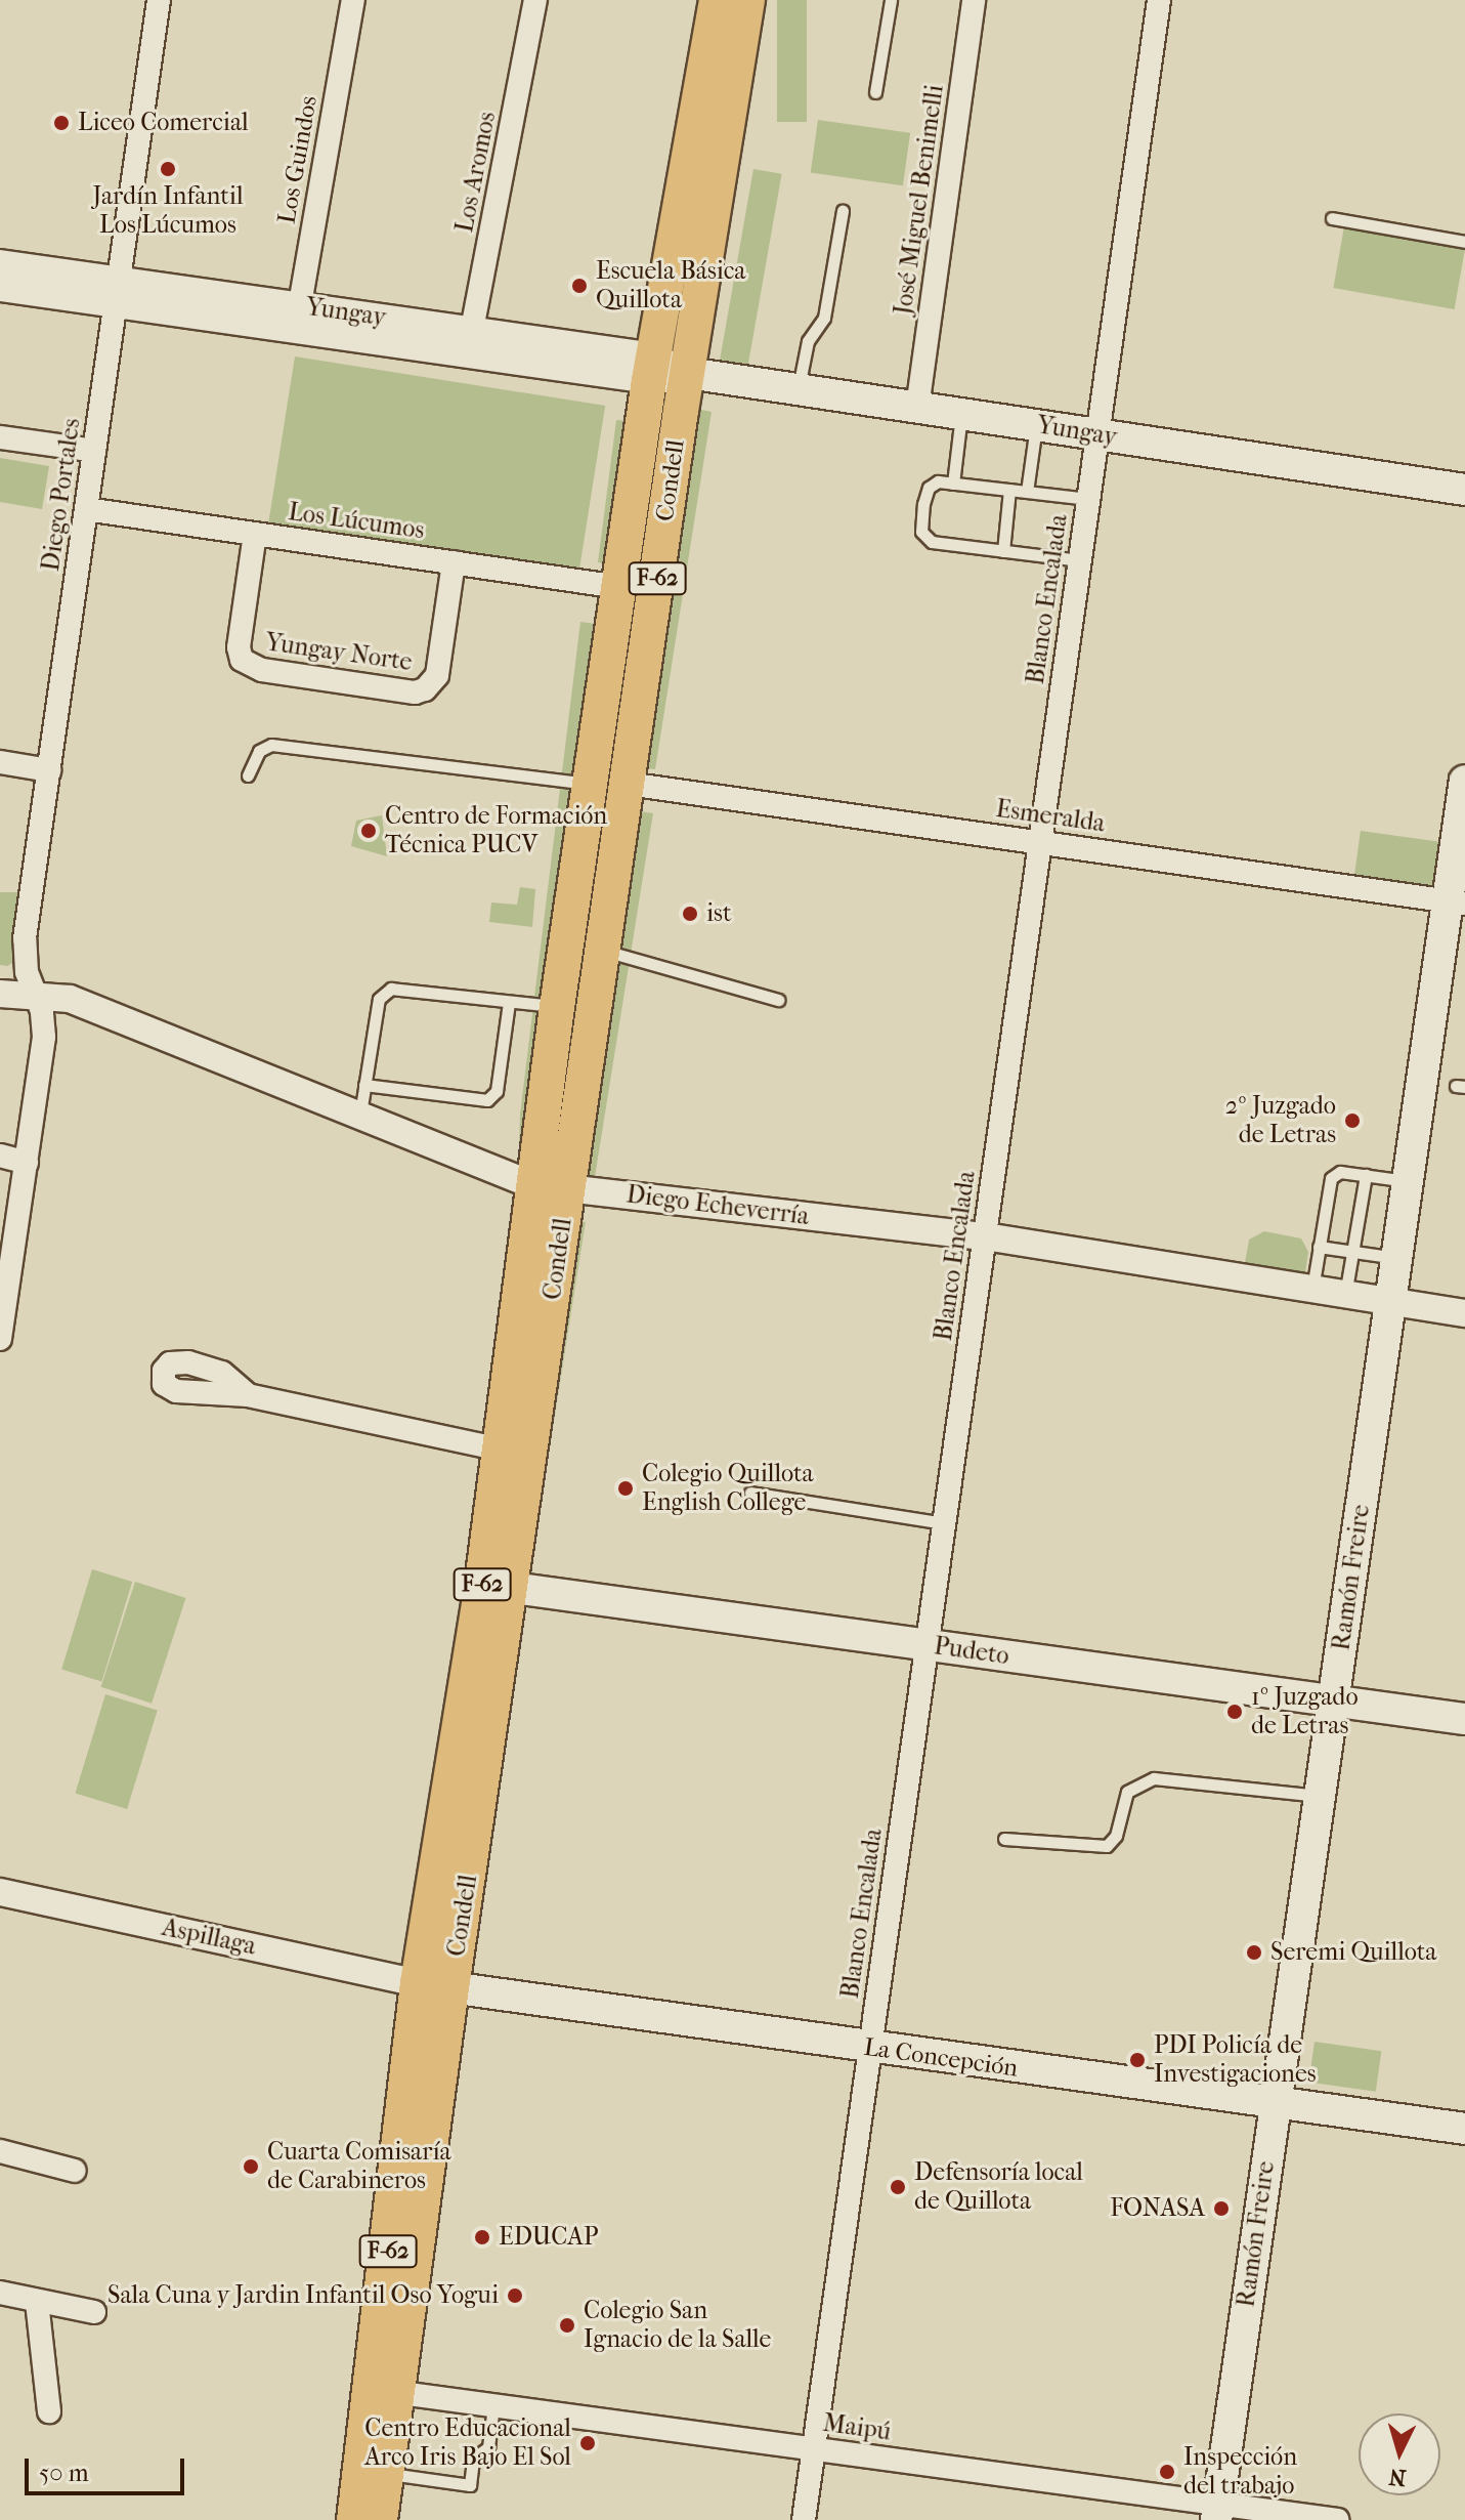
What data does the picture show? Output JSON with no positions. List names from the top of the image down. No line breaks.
{"streets":{"main road":["Yungay","Condell","F-62","Ramón Freire","Pudeto","La Concepción"],"street":["Los Guindos","Los Aromos","José Miguel Benimelli","Diego Portales","Los Lúcumos","Blanco Encalada","Yungay Norte","Esmeralda","Diego Echeverría","Aspillaga","Maipú"]},"crossings":[["Los Guindos","Yungay"],["Los Aromos","Yungay"],["José Miguel Benimelli","Yungay"],["Yungay","Condell"],["Yungay","Diego Portales"],["Yungay","Blanco Encalada"],["Condell","Los Lúcumos"],["Condell","Esmeralda"],["Condell","Diego Echeverría"],["Condell","Pudeto"],["Condell","Aspillaga"],["Condell","La Concepción"],["Condell","Maipú"],["Diego Portales","Los Lúcumos"],["Diego Portales","Diego Echeverría"],["Los Lúcumos","Yungay Norte"],["Blanco Encalada","Esmeralda"],["Blanco Encalada","Diego Echeverría"],["Blanco Encalada","Pudeto"],["Blanco Encalada","La Concepción"],["Blanco Encalada","Maipú"],["Esmeralda","Ramón Freire"],["Diego Echeverría","Ramón Freire"],["Ramón Freire","Pudeto"],["Ramón Freire","La Concepción"],["Ramón Freire","Maipú"],["Aspillaga","La Concepción"]],"places":["Liceo Comercial","Jardín Infantil Los Lúcumos","Escuela Básica Quillota","Centro de Formación Técnica PUCV","ist","2º Juzgado de Letras","Colegio Quillota English College","1º Juzgado de Letras","Seremi Quillota","PDI Policía de Investigaciones","Cuarta Comisaría de Carabineros","Defensoría local de Quillota","FONASA","EDUCAP","Sala Cuna y Jardin Infantil Oso Yogui","Colegio San Ignacio de la Salle","Centro Educacional Arco Iris Bajo El Sol","Inspección del trabajo"],"scale_bar":"50 m","north":"bottom"}
